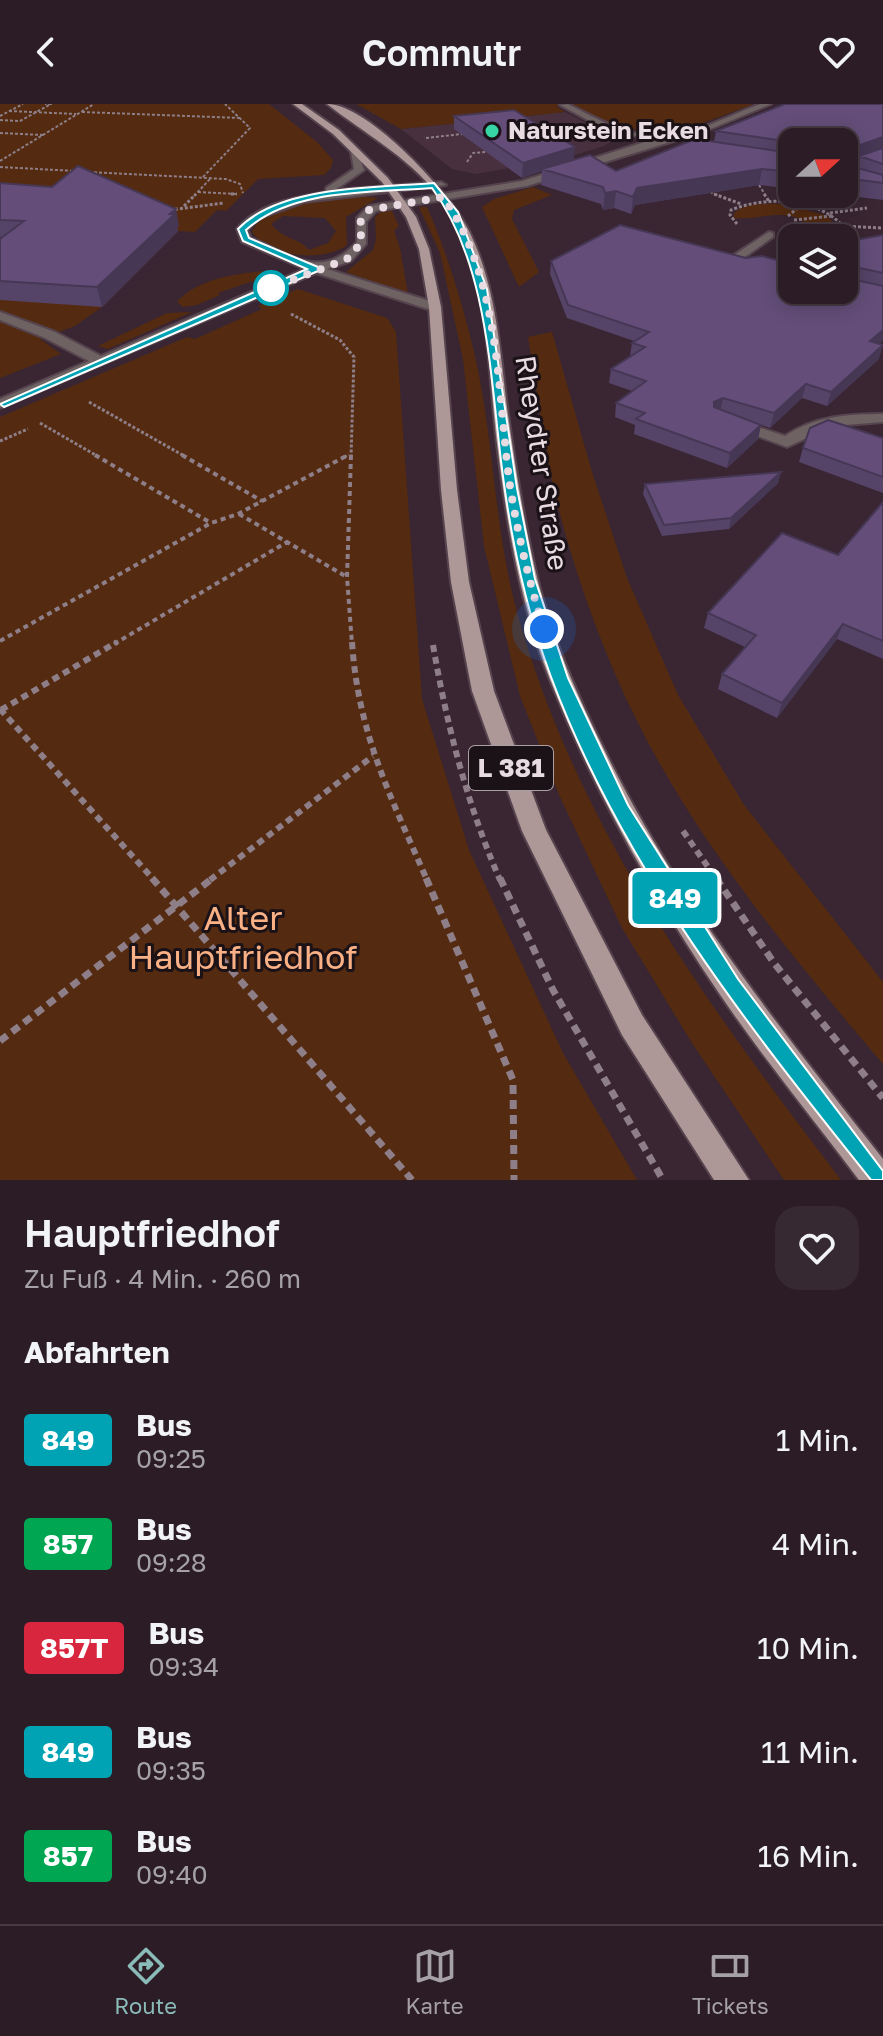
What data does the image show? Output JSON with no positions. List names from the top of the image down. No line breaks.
{"streets":{"main road":["Rheydter Straße","L 381"]},"parks":["Alter Hauptfriedhof"],"places":["Naturstein Ecken"],"lines":["bus line 849"],"north":"right","page":{"header":"Commutr","on_map":"849","heading":[["Hauptfriedhof","Zu Fuß · 4 Min. · 260 m"],"Abfahrten"],"list":[{"mark":"849","name":"Bus","note":"09:25","value":"1 Min."},{"mark":"857","name":"Bus","note":"09:28","value":"4 Min."},{"mark":"857T","name":"Bus","note":"09:34","value":"10 Min."},{"mark":"849","name":"Bus","note":"09:35","value":"11 Min."},{"mark":"857","name":"Bus","note":"09:40","value":"16 Min."}],"tabs":["Route","Karte","Tickets"]}}
